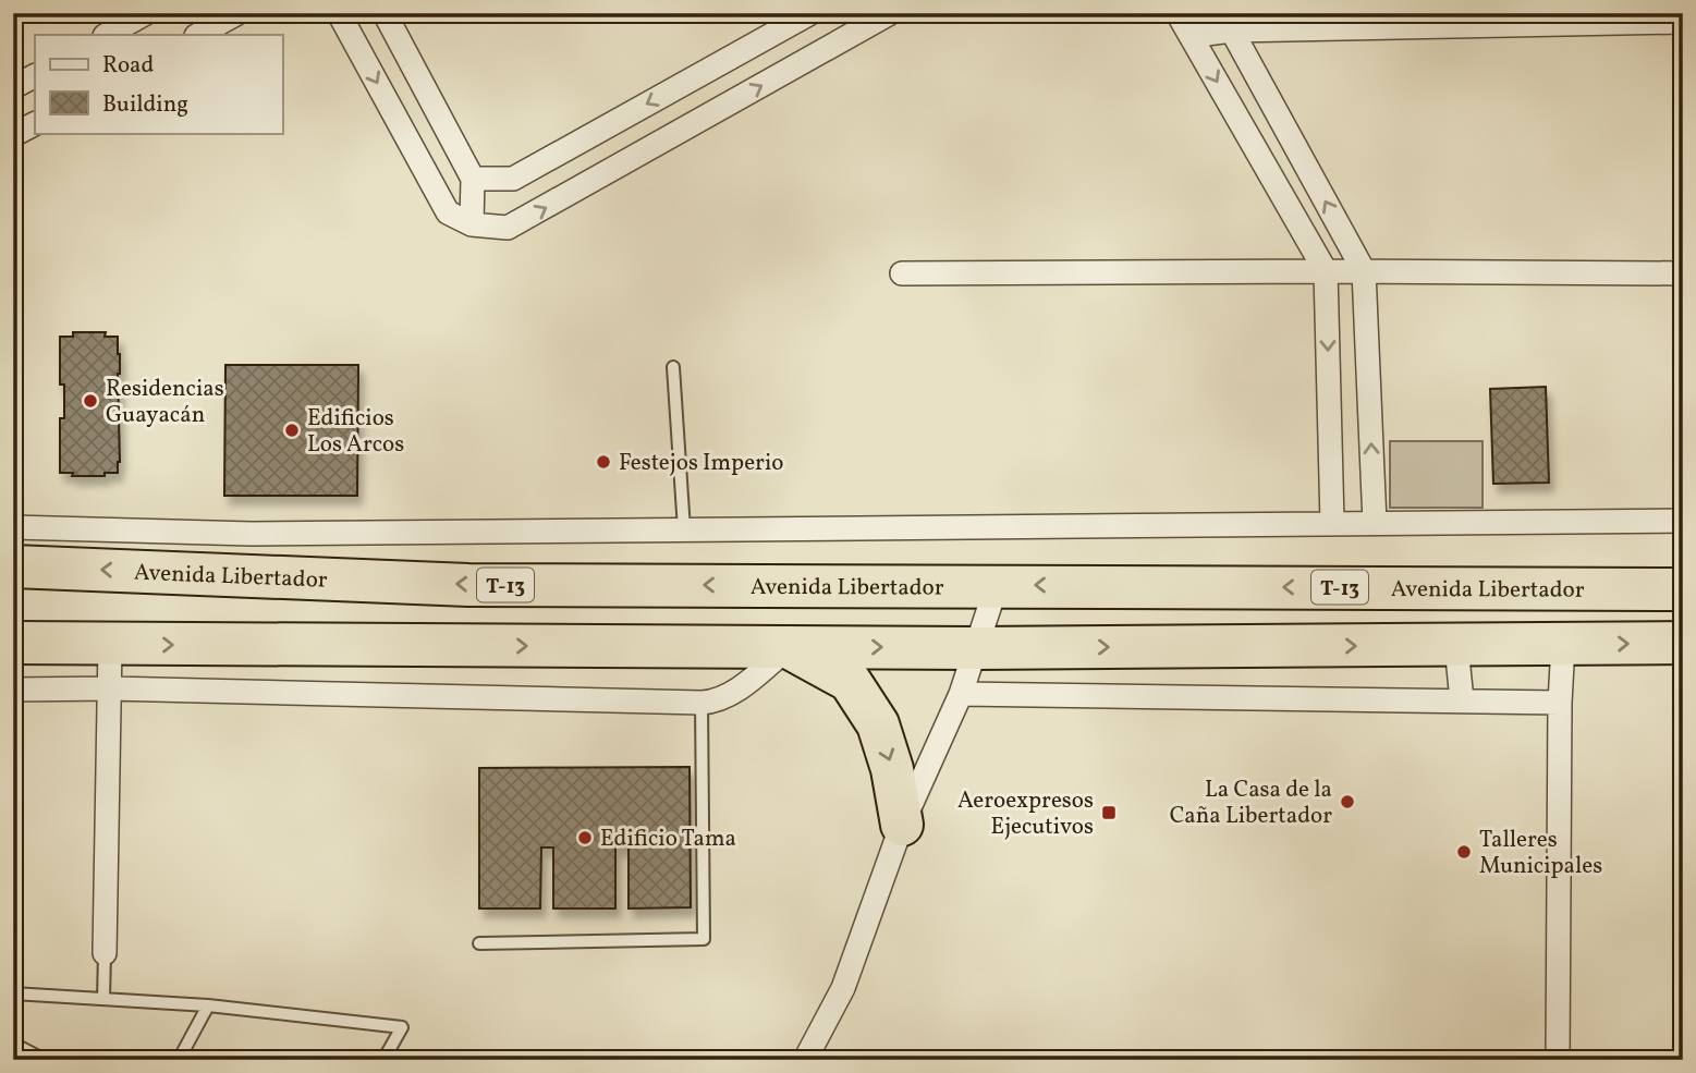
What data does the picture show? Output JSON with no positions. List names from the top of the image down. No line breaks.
{"streets":{"highway":["Avenida Libertador","T-13"]},"places":{"other":["Residencias Guayacán","Edificios Los Arcos","Festejos Imperio","La Casa de la Caña Libertador","Edificio Tama","Talleres Municipales"],"transit":["Aeroexpresos Ejecutivos"]},"legend":["Road","Building"]}
